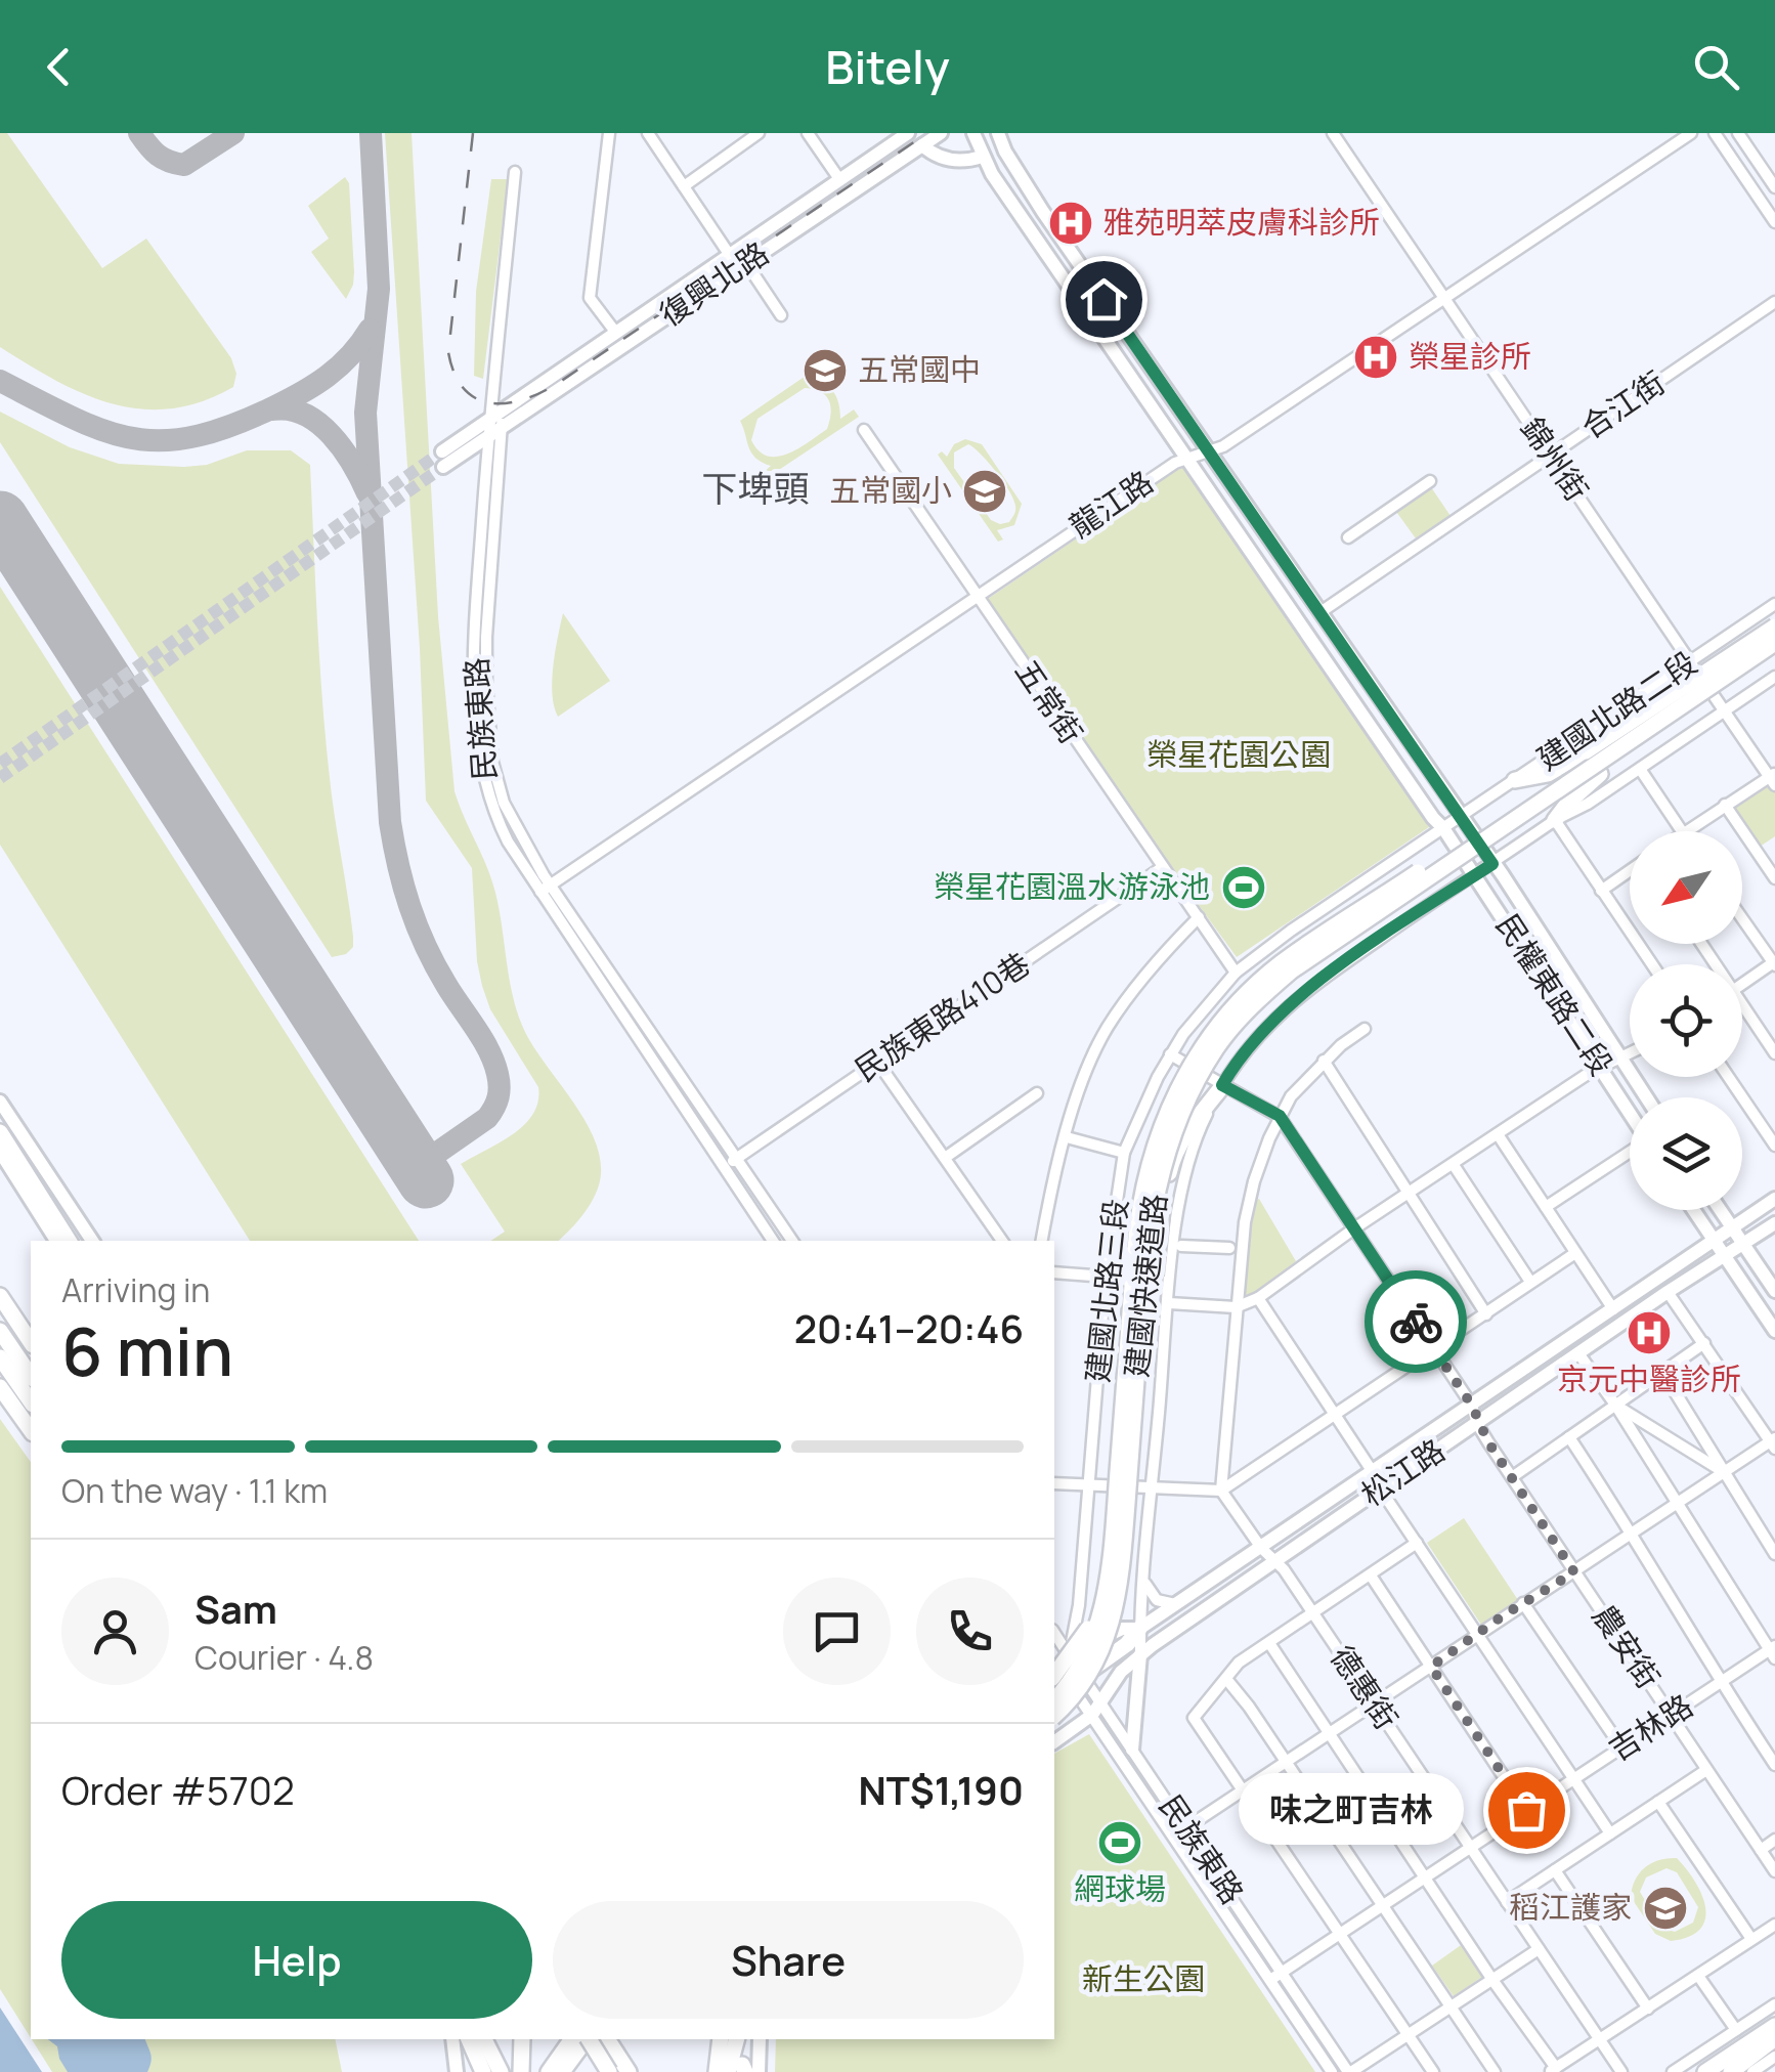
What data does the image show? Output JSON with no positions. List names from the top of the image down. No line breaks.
{"streets":{"highway":["建國快速道路"],"main road":["復興北路","民權東路二段","松江路"],"street":["合江街","錦州街","龍江路","五常街","建國北路二段","民族東路","民族東路410巷","建國北路三段","農安街","德惠街","吉林路"]},"crossings":[["復興北路","民族東路"],["合江街","錦州街"],["合江街","民權東路二段"],["錦州街","龍江路"],["錦州街","建國北路二段"],["龍江路","五常街"],["龍江路","民族東路"],["龍江路","民權東路二段"],["五常街","民族東路410巷"],["五常街","建國北路三段"],["建國北路二段","民權東路二段"],["建國北路二段","建國北路三段"],["民族東路","民族東路410巷"],["民族東路","建國北路三段"],["民族東路","松江路"],["民族東路","吉林路"],["民權東路二段","建國北路三段"],["建國北路三段","松江路"],["建國北路三段","農安街"],["松江路","農安街"],["松江路","德惠街"],["農安街","吉林路"],["德惠街","吉林路"]],"districts":["下埤頭"],"parks":["榮星花園公園","新生公園"],"places":{"hospital":["雅苑明萃皮膚科診所","榮星診所","京元中醫診所"],"school or university":["五常國中","五常國小","稻江護家"],"sports":["榮星花園溫水游泳池","網球場"],"other":["味之町吉林"]},"north":"bottom left","page":{"header":"Bitely","heading":["6 min","Arriving in","20:41–20:46"],"panel":["Sam","Courier · 4.8","Order #5702","NT$1,190"],"bar":"On the way · 1.1 km","bubble":"味之町吉林","buttons":["Help","Share"]}}
